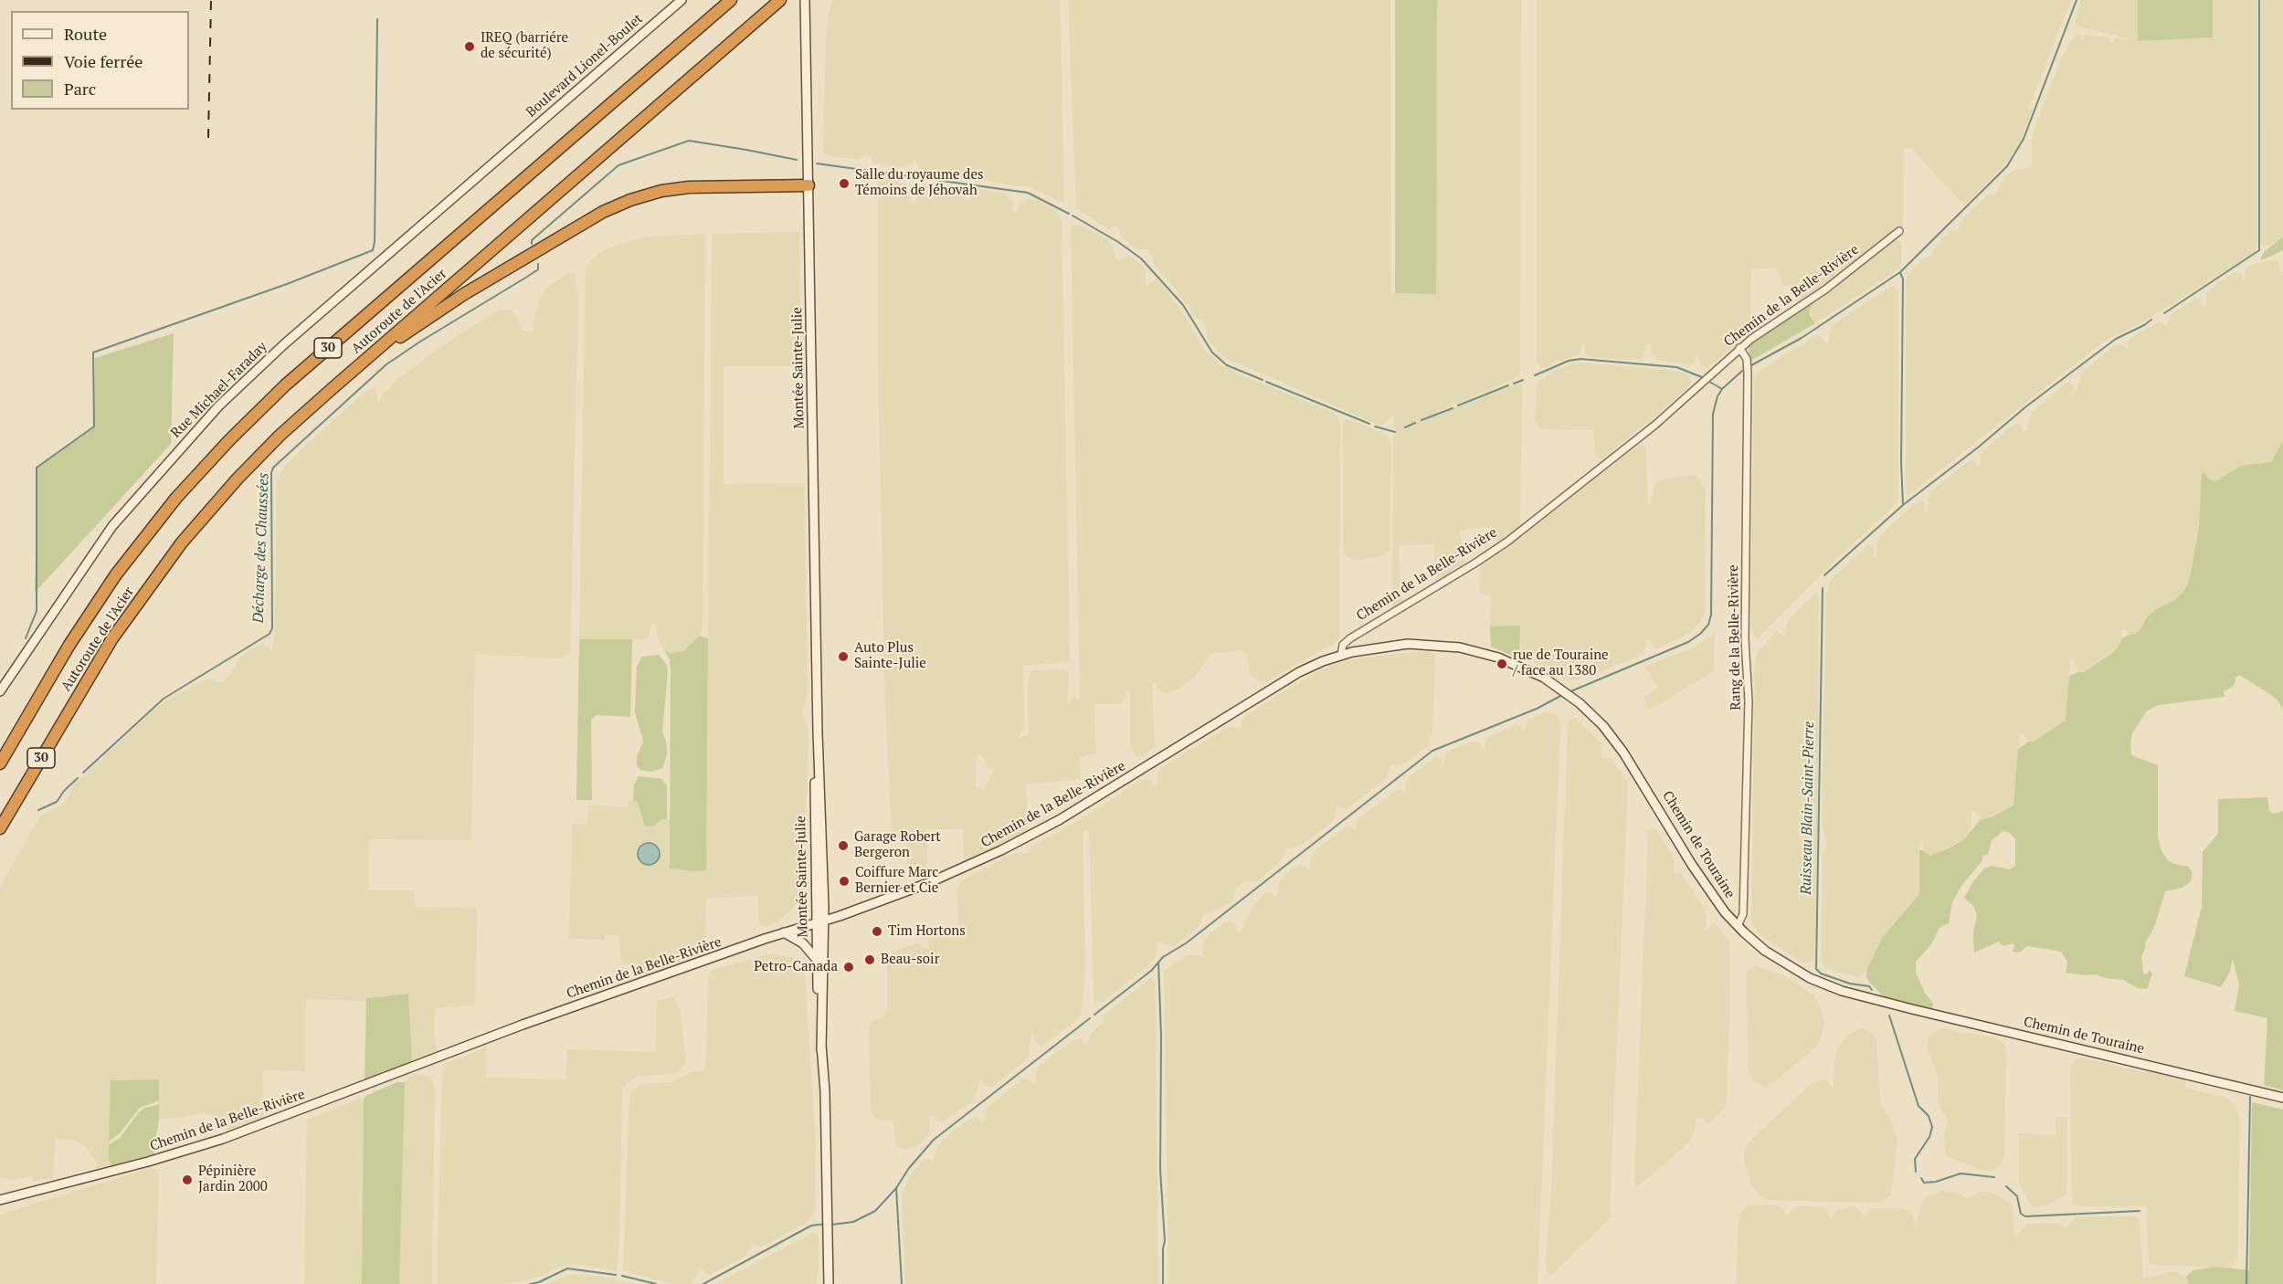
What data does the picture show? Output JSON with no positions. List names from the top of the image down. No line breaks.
{"streets":{"highway":["Autoroute de l'Acier","30"],"street":["Boulevard Lionel-Boulet","Chemin de la Belle-Rivière","Montée Sainte-Julie","Rue Michael-Faraday","Rang de la Belle-Rivière","Chemin de Touraine"]},"crossings":[["Boulevard Lionel-Boulet","Rue Michael-Faraday"],["Chemin de la Belle-Rivière","Montée Sainte-Julie"],["Chemin de la Belle-Rivière","Rang de la Belle-Rivière"],["Chemin de la Belle-Rivière","Chemin de Touraine"],["Rang de la Belle-Rivière","Chemin de Touraine"]],"water":["Décharge des Chaussées","Ruisseau Blain-Saint-Pierre"],"places":["IREQ (barriére de sécurité)","Salle du royaume des Témoins de Jéhovah","Auto Plus Sainte-Julie","rue de Touraine / face au 1380","Garage Robert Bergeron","Coiffure Marc Bernier et Cie","Tim Hortons","Beau-soir","Petro-Canada","Pépinière Jardin 2000"],"legend":["Route","Voie ferrée","Parc"]}
